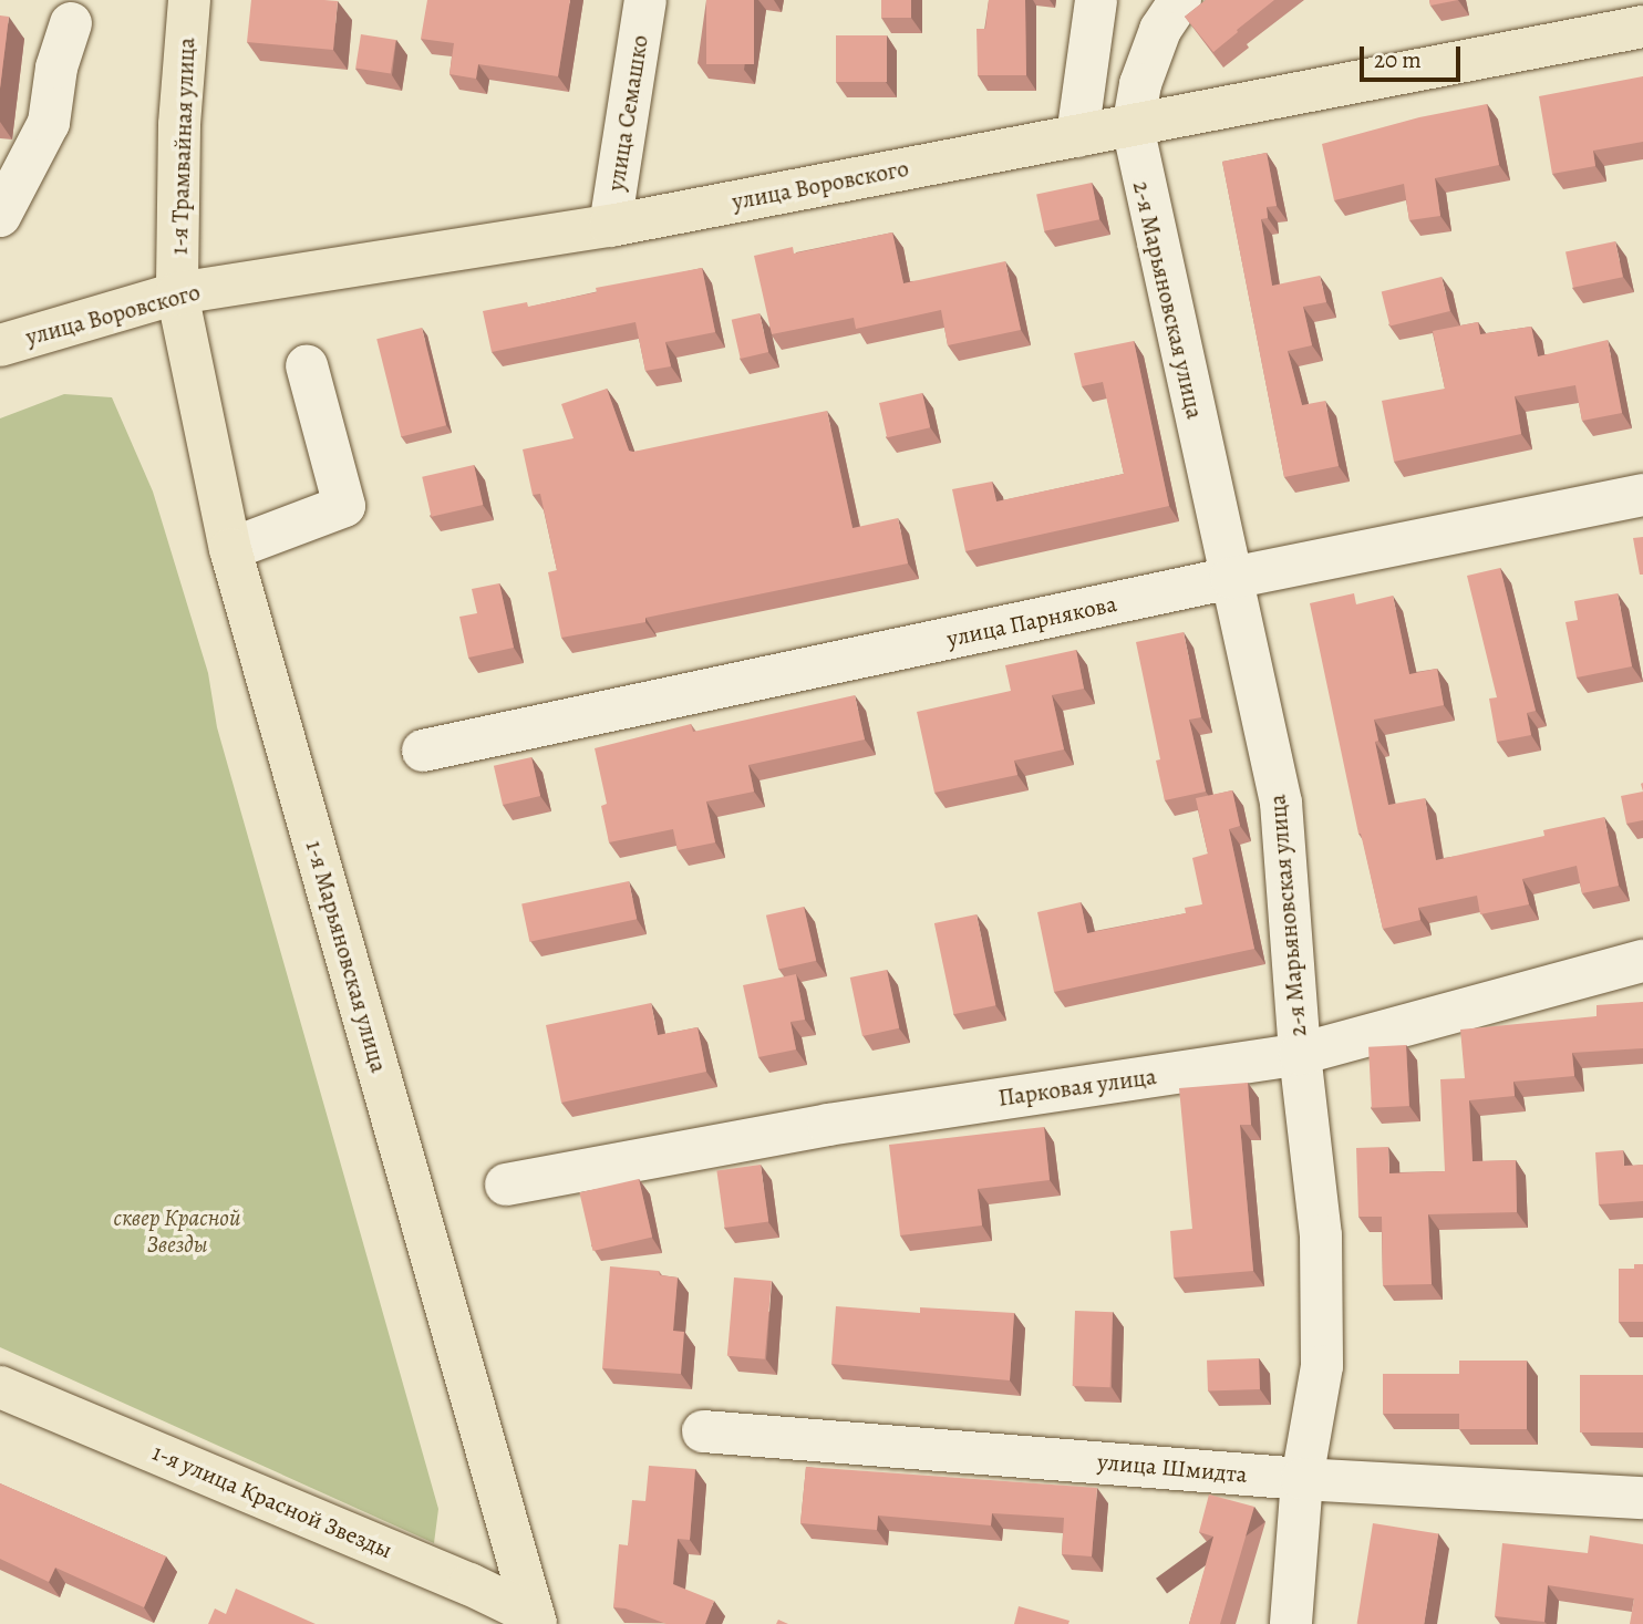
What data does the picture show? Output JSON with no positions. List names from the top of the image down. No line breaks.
{"streets":{"main road":["1-я Трамвайная улица","улица Воровского","1-я Марьяновская улица","1-я улица Красной Звезды"],"street":["улица Семашко","2-я Марьяновская улица","улица Парнякова","Парковая улица","улица Шмидта"]},"crossings":[["улица Семашко","улица Воровского"],["1-я Трамвайная улица","улица Воровского"],["1-я Трамвайная улица","1-я Марьяновская улица"],["улица Воровского","2-я Марьяновская улица"],["улица Воровского","1-я Марьяновская улица"],["2-я Марьяновская улица","улица Парнякова"],["2-я Марьяновская улица","Парковая улица"],["2-я Марьяновская улица","улица Шмидта"],["1-я Марьяновская улица","1-я улица Красной Звезды"]],"parks":["сквер Красной Звезды"],"scale_bar":"20 m"}
